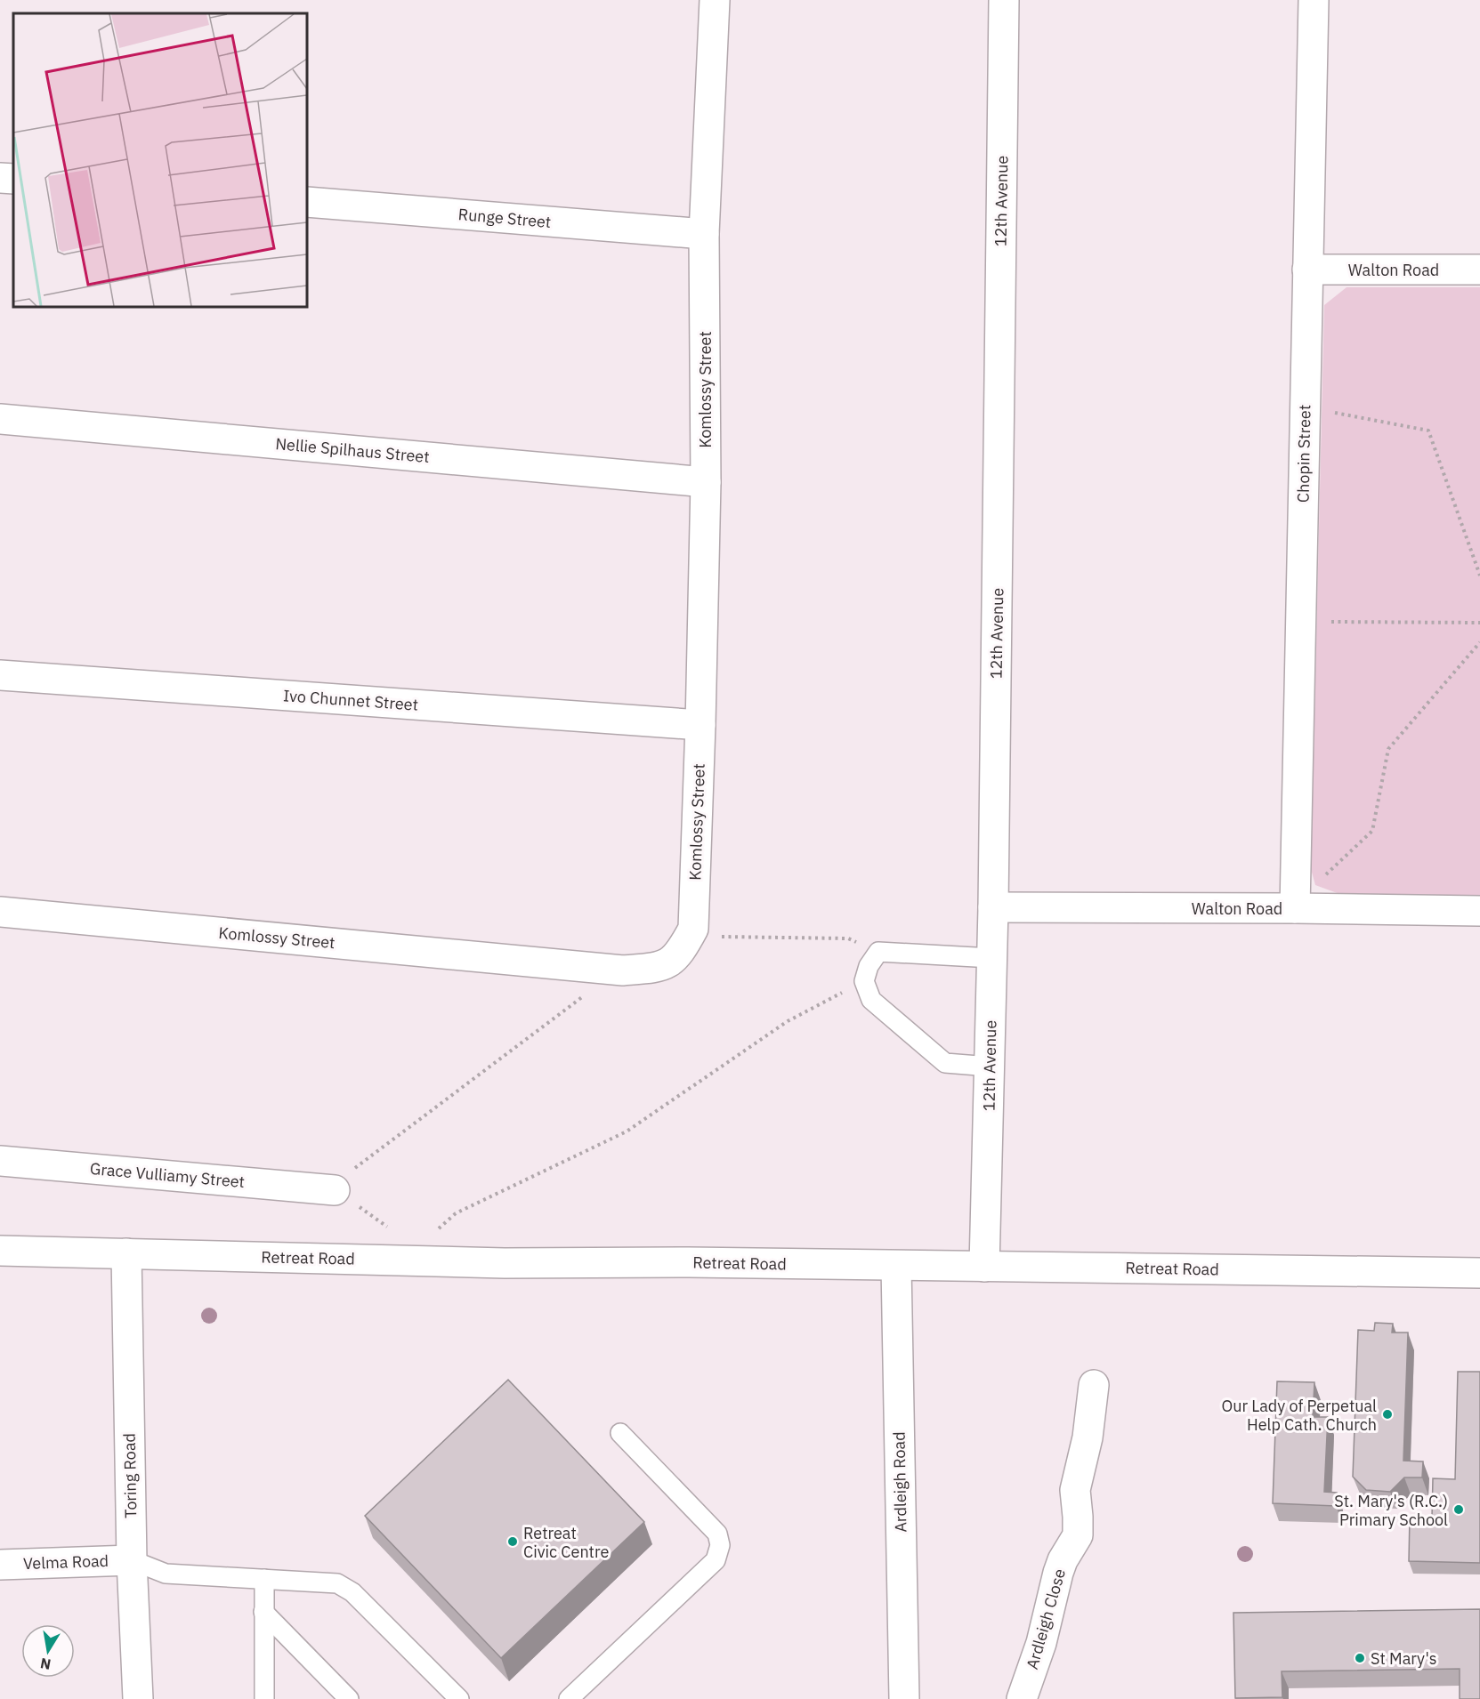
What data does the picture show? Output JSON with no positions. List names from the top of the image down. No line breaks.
{"streets":{"street":["12th Avenue","Runge Street","Walton Road","Komlossy Street","Nellie Spilhaus Street","Chopin Street","Ivo Chunnet Street","Grace Vulliamy Street","Retreat Road","Toring Road","Ardleigh Road","Velma Road","Ardleigh Close"]},"crossings":[["12th Avenue","Walton Road"],["12th Avenue","Retreat Road"],["Runge Street","Komlossy Street"],["Walton Road","Chopin Street"],["Komlossy Street","Nellie Spilhaus Street"],["Komlossy Street","Ivo Chunnet Street"],["Retreat Road","Toring Road"],["Retreat Road","Ardleigh Road"],["Toring Road","Velma Road"]],"places":["Our Lady of Perpetual Help Cath. Church","St. Mary's (R.C.) Primary School","Retreat Civic Centre","St Mary's"],"north":"bottom"}
